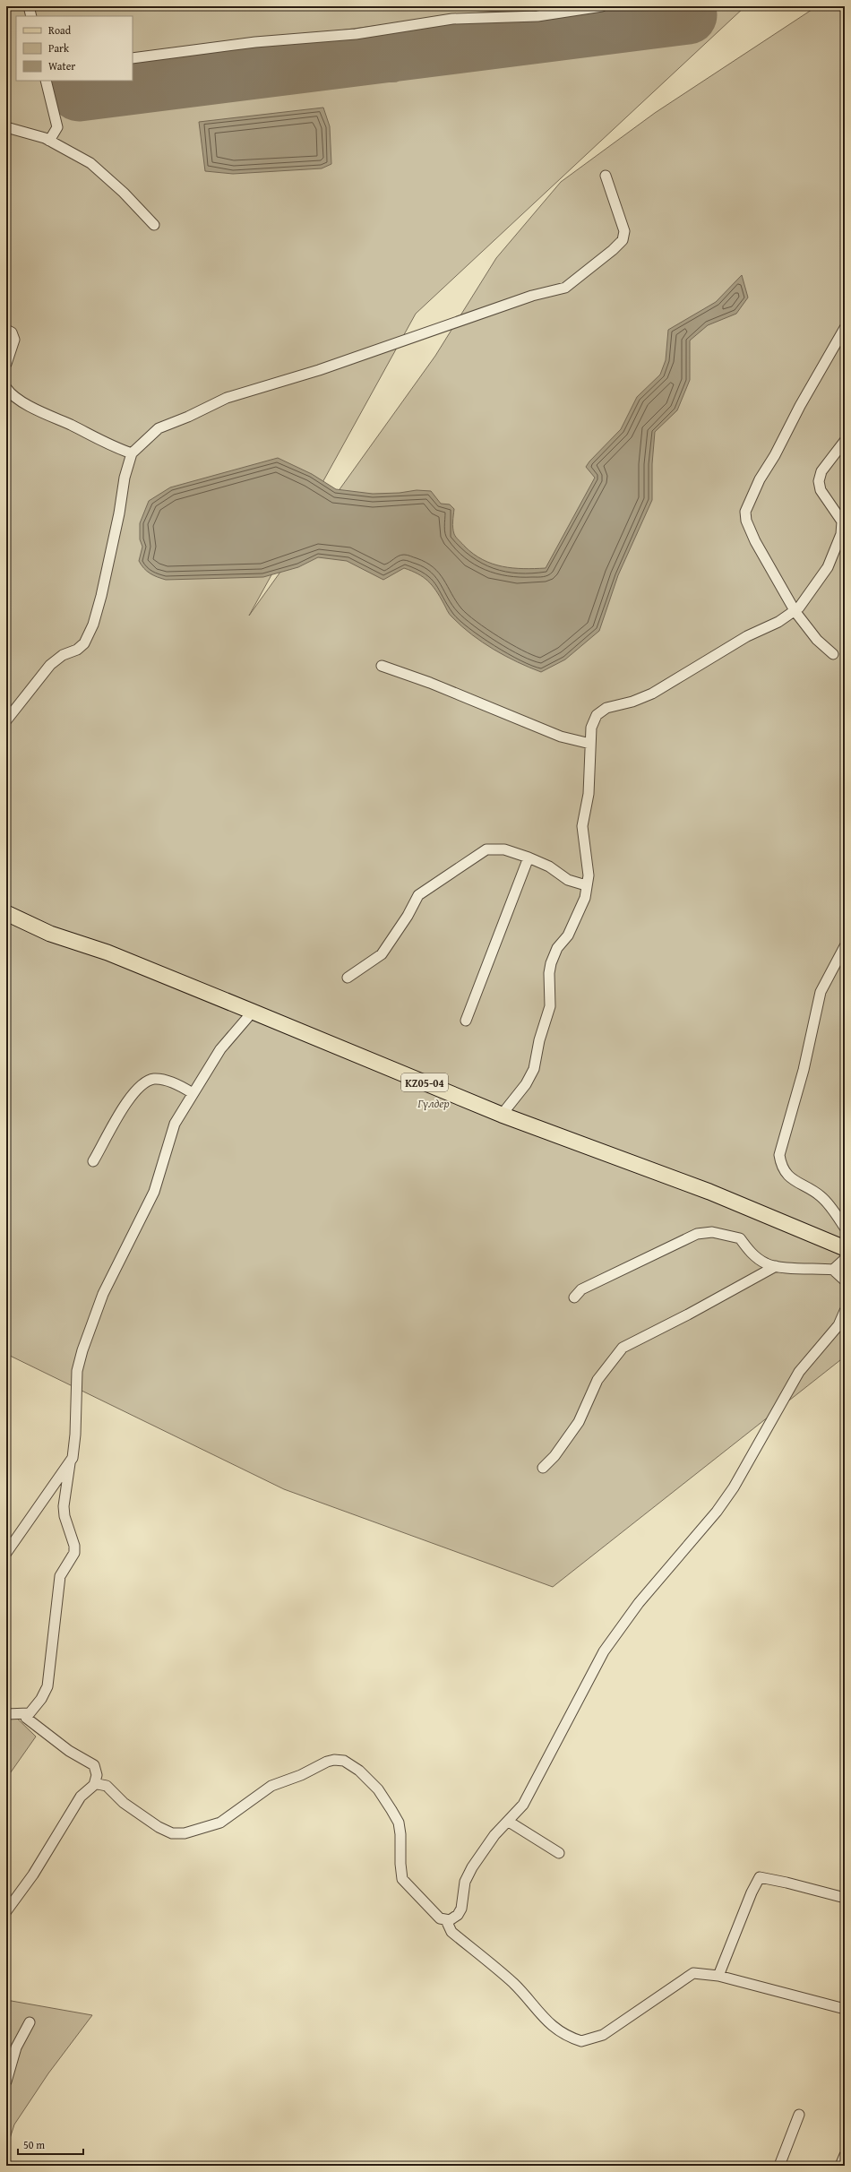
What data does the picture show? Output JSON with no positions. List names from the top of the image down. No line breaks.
{"streets":{"main road":["KZ05-04"]},"parks":["Гүлдер"],"legend":["Road","Park","Water"],"scale_bar":"50 m"}
